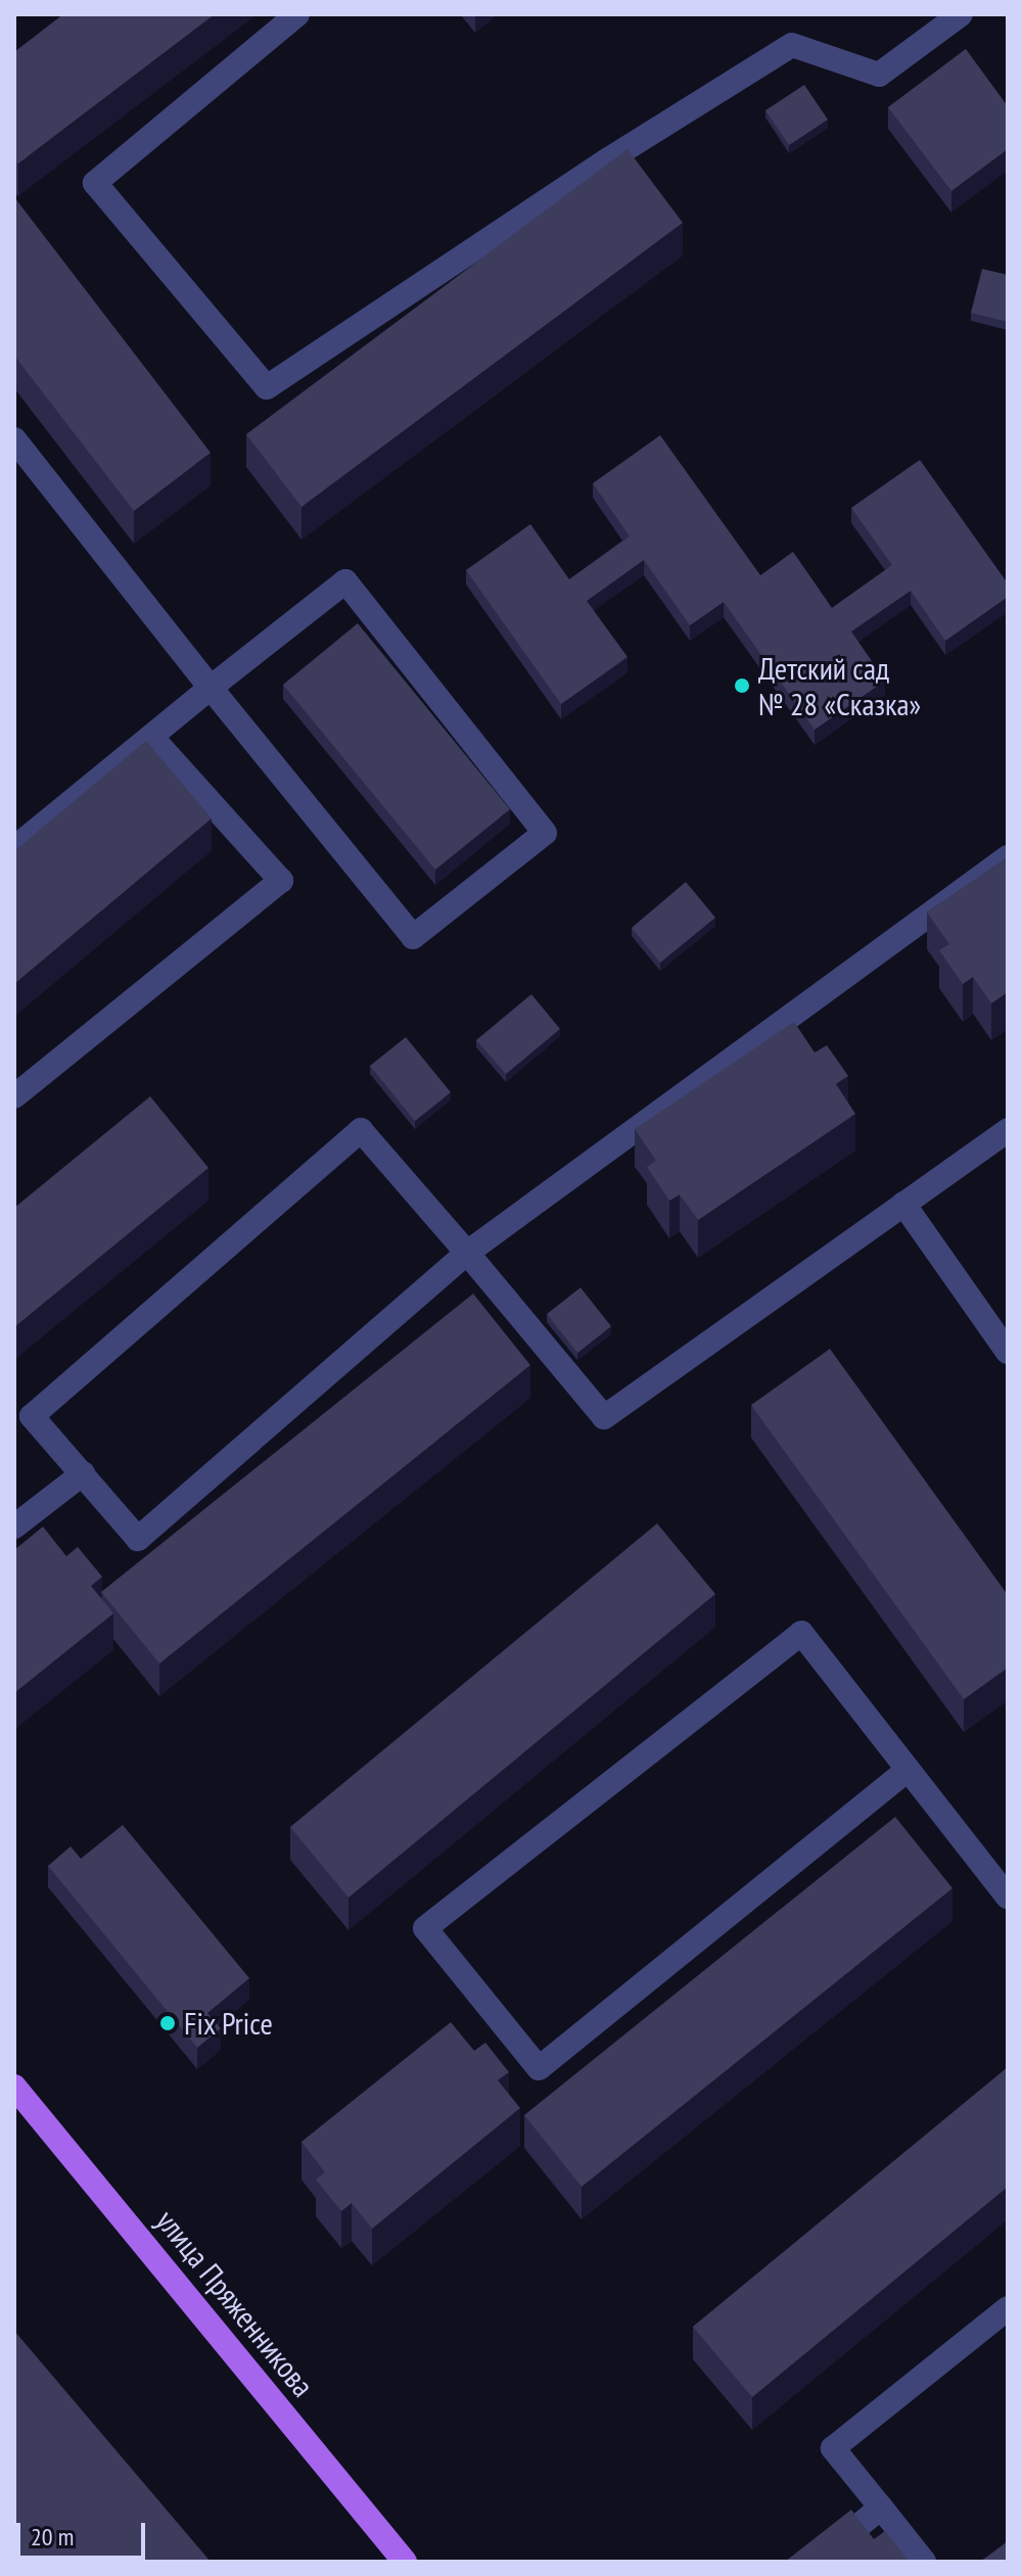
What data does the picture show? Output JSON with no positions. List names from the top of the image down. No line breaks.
{"streets":{"main road":["улица Пряженникова"]},"places":["Детский сад № 28 «Сказка»","Fix Price"],"scale_bar":"20 m"}
